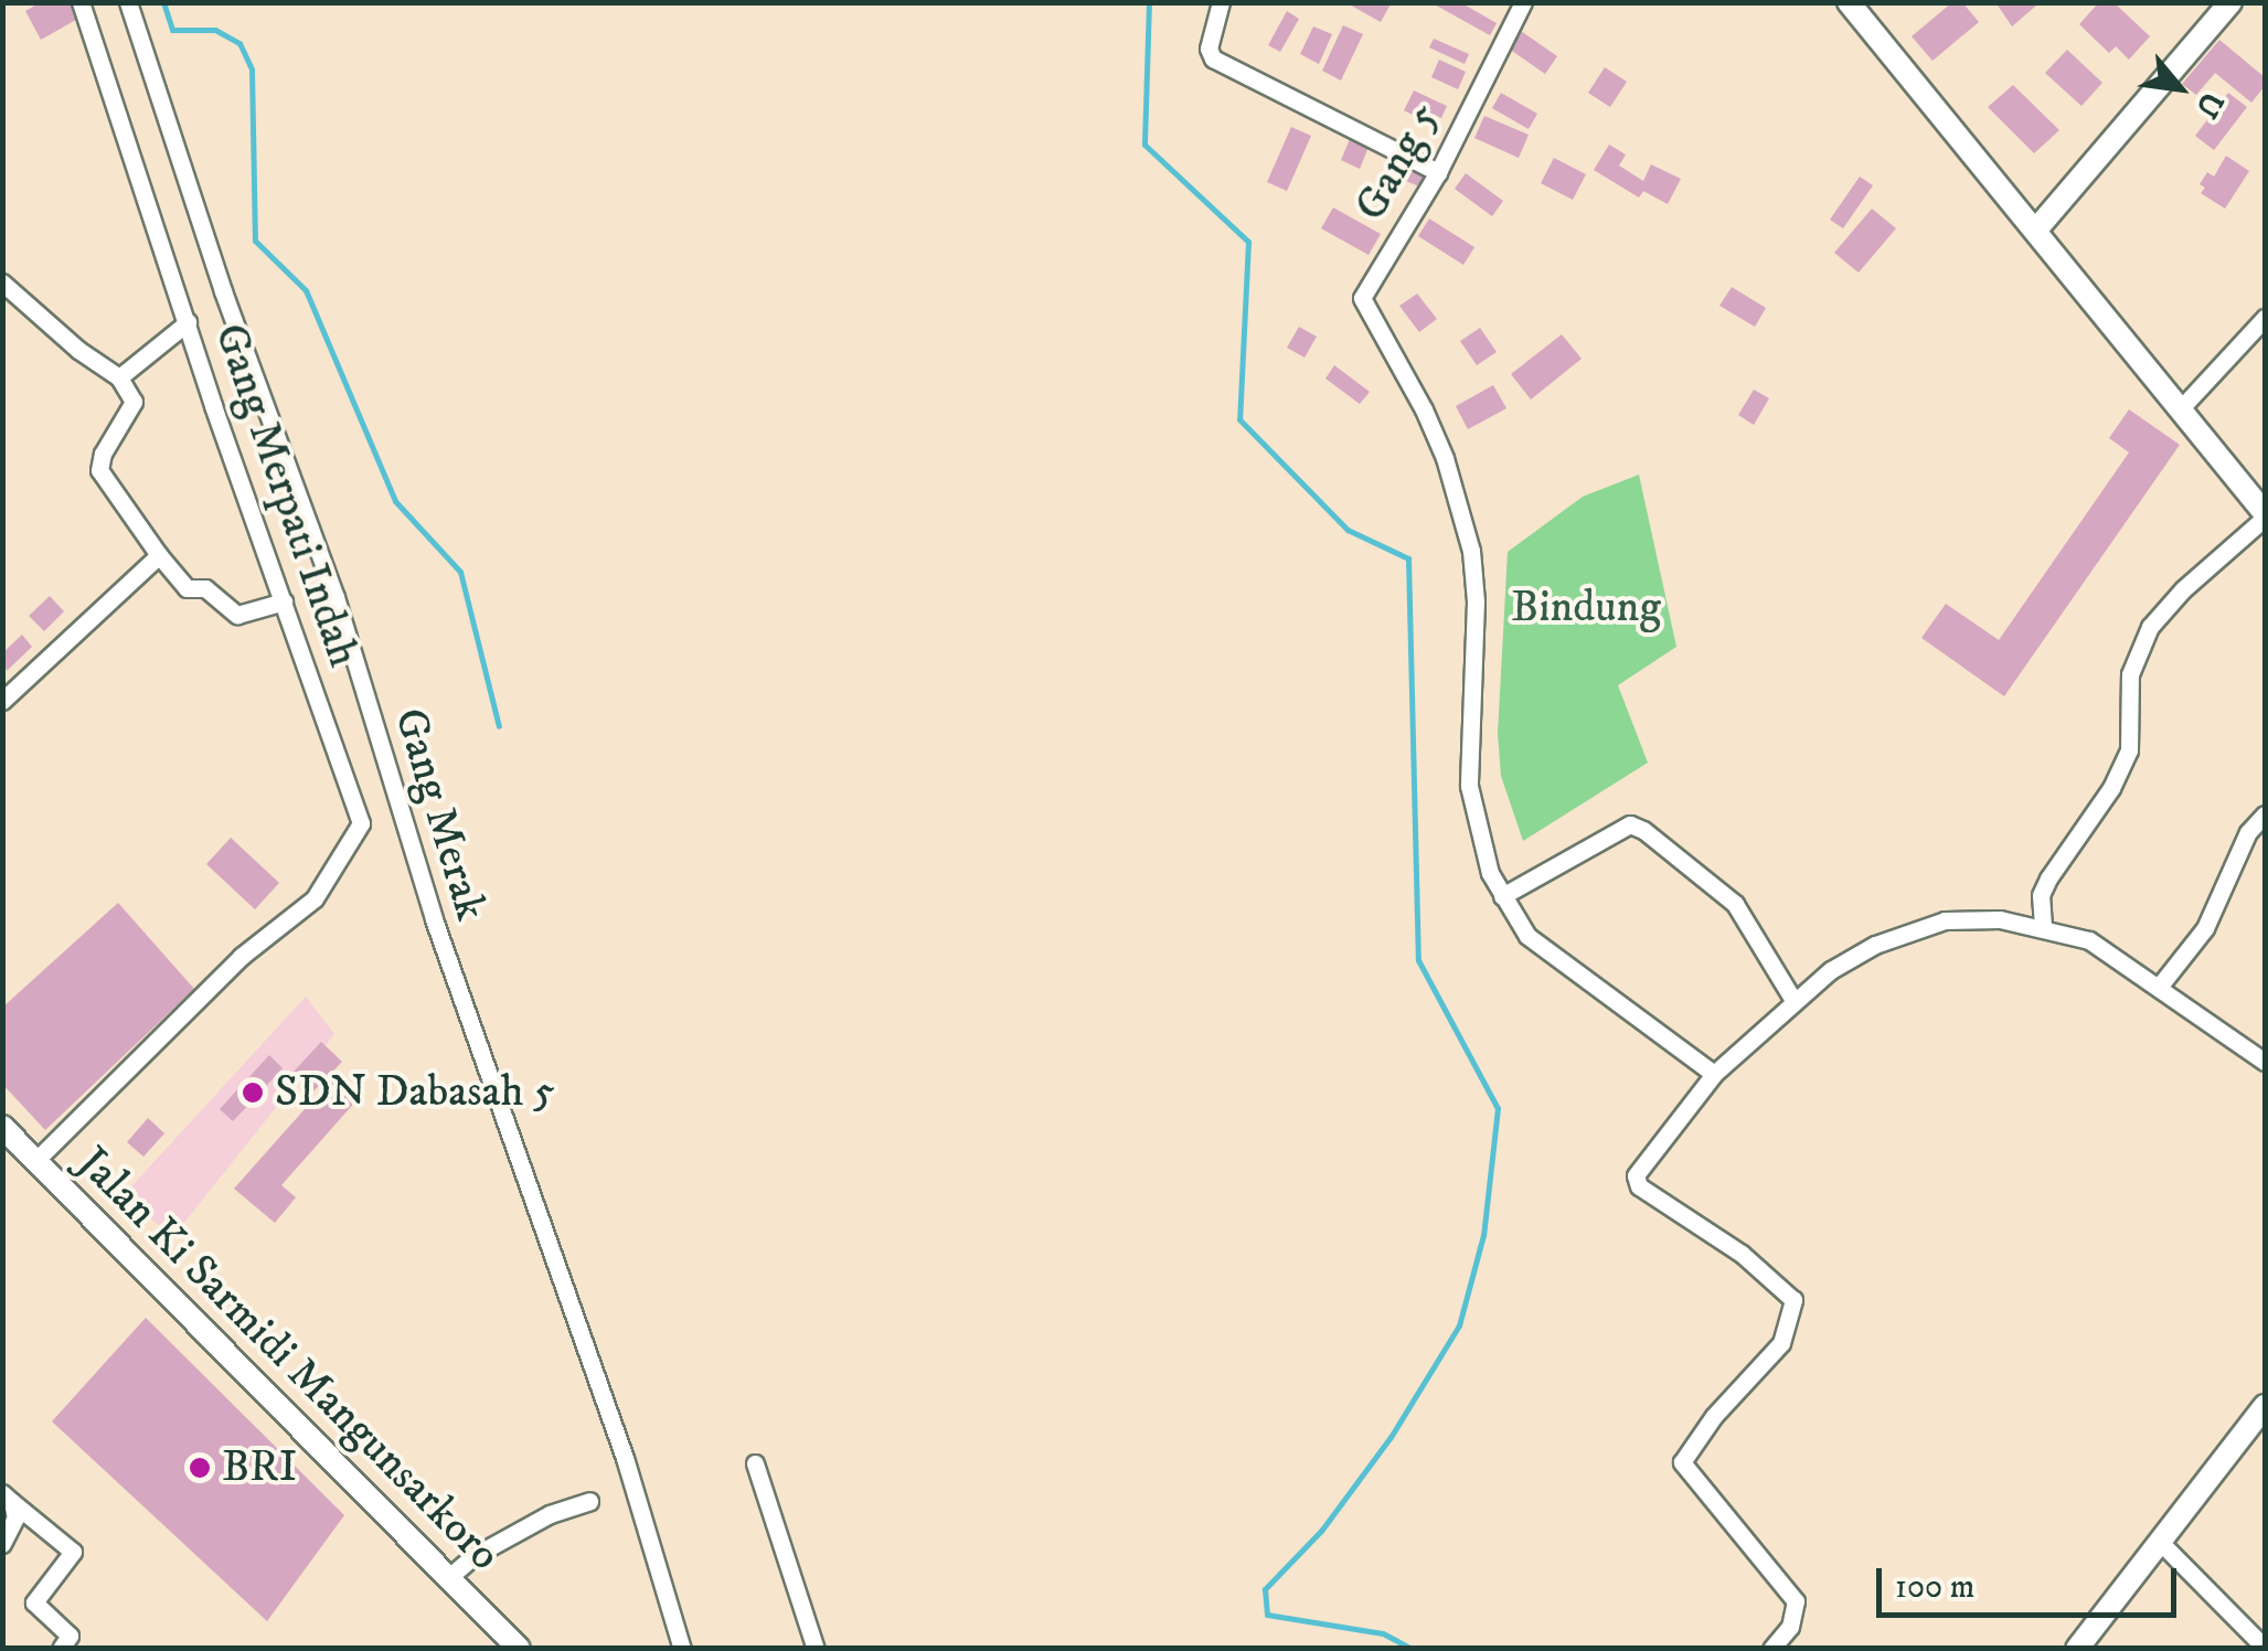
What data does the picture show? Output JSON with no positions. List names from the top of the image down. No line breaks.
{"streets":{"main road":["Jalan Ki Sarmidi Mangunsarkoro"],"street":["Gang 5","Gang Merpati Indah","Gang Merak"]},"parks":["Bindung"],"places":["SDN Dabasah 5","BRI"],"scale_bar":"100 m","north":"bottom right"}
